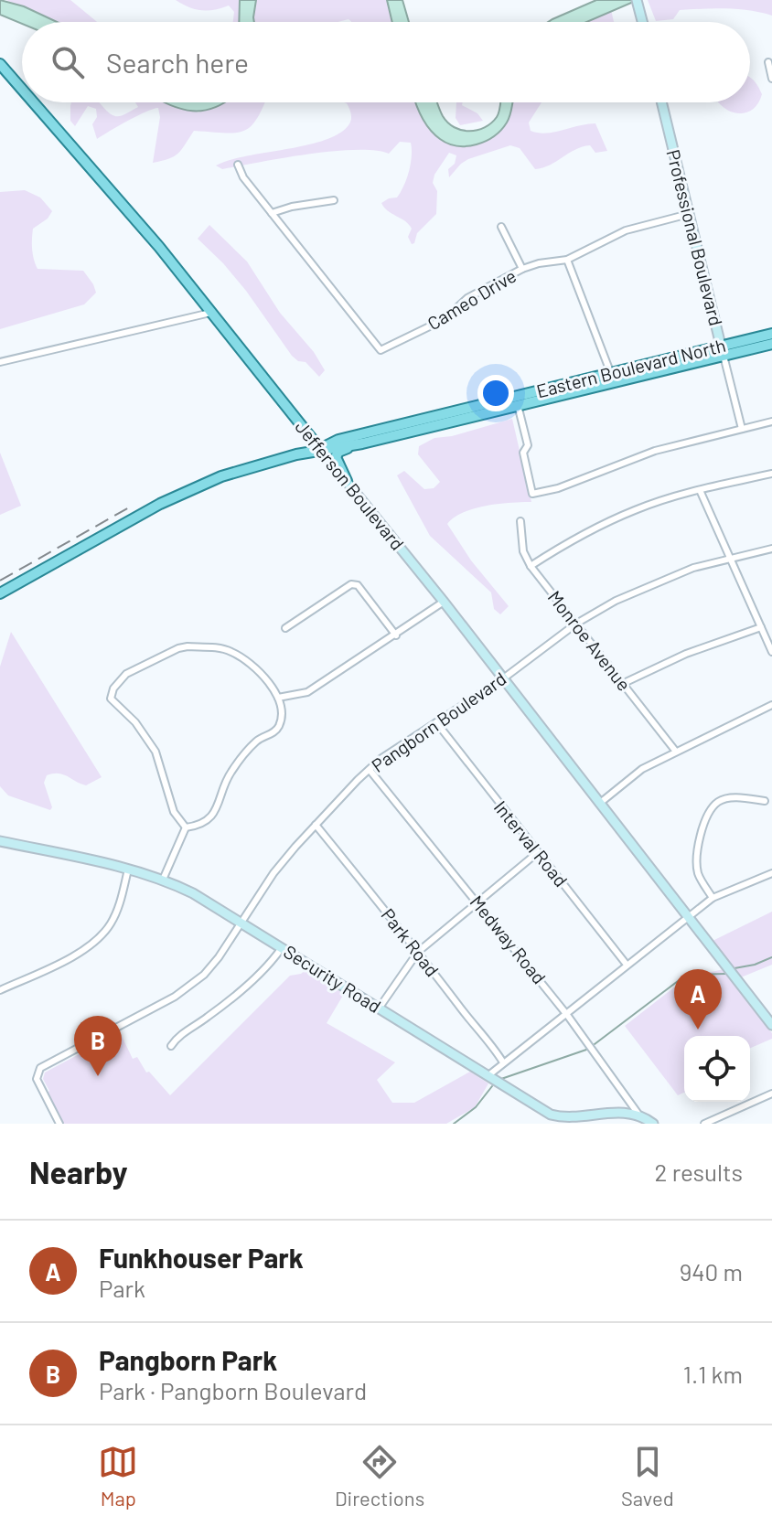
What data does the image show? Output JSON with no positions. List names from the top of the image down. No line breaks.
{"streets":{"main road":["Eastern Boulevard North","Jefferson Boulevard"],"street":["Professional Boulevard","Cameo Drive","Monroe Avenue","Pangborn Boulevard","Interval Road","Medway Road","Park Road","Security Road"]},"crossings":[["Professional Boulevard","Cameo Drive"],["Professional Boulevard","Eastern Boulevard North"],["Eastern Boulevard North","Jefferson Boulevard"],["Jefferson Boulevard","Pangborn Boulevard"],["Monroe Avenue","Pangborn Boulevard"],["Pangborn Boulevard","Interval Road"],["Pangborn Boulevard","Medway Road"],["Pangborn Boulevard","Park Road"],["Pangborn Boulevard","Security Road"],["Medway Road","Security Road"]],"page":{"search":"Search here","pins":["A","B"],"heading":["Nearby","2 results"],"list":[{"mark":"A","name":"Funkhouser Park","note":"Park","value":"940 m"},{"mark":"B","name":"Pangborn Park","note":"Park · Pangborn Boulevard","value":"1.1 km"}],"nav":["Map","Directions","Saved"]}}
